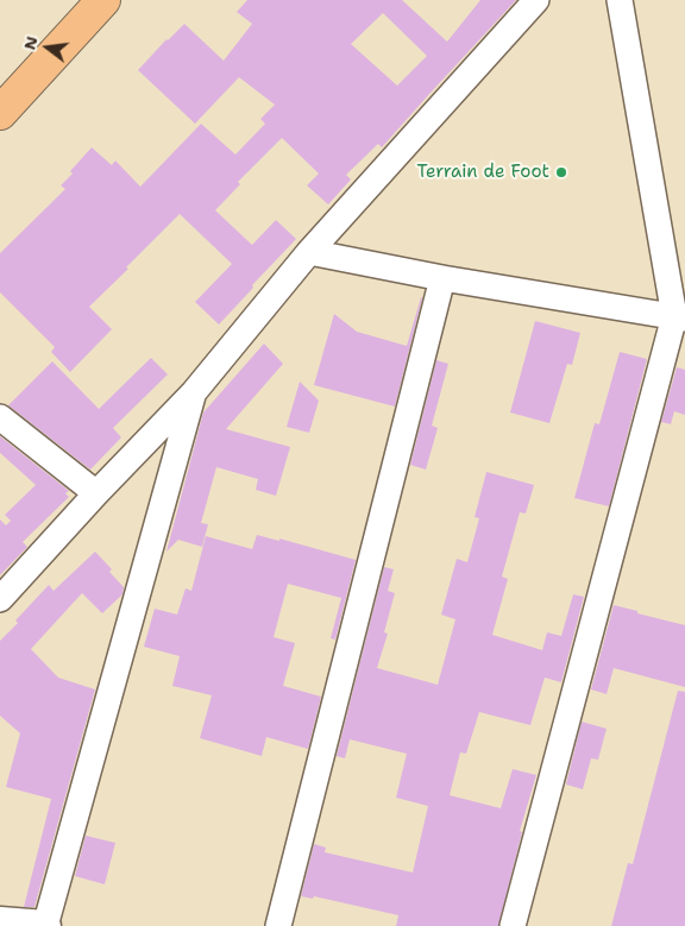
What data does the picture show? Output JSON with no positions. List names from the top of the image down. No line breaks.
{"places":["Terrain de Foot"],"north":"left"}
